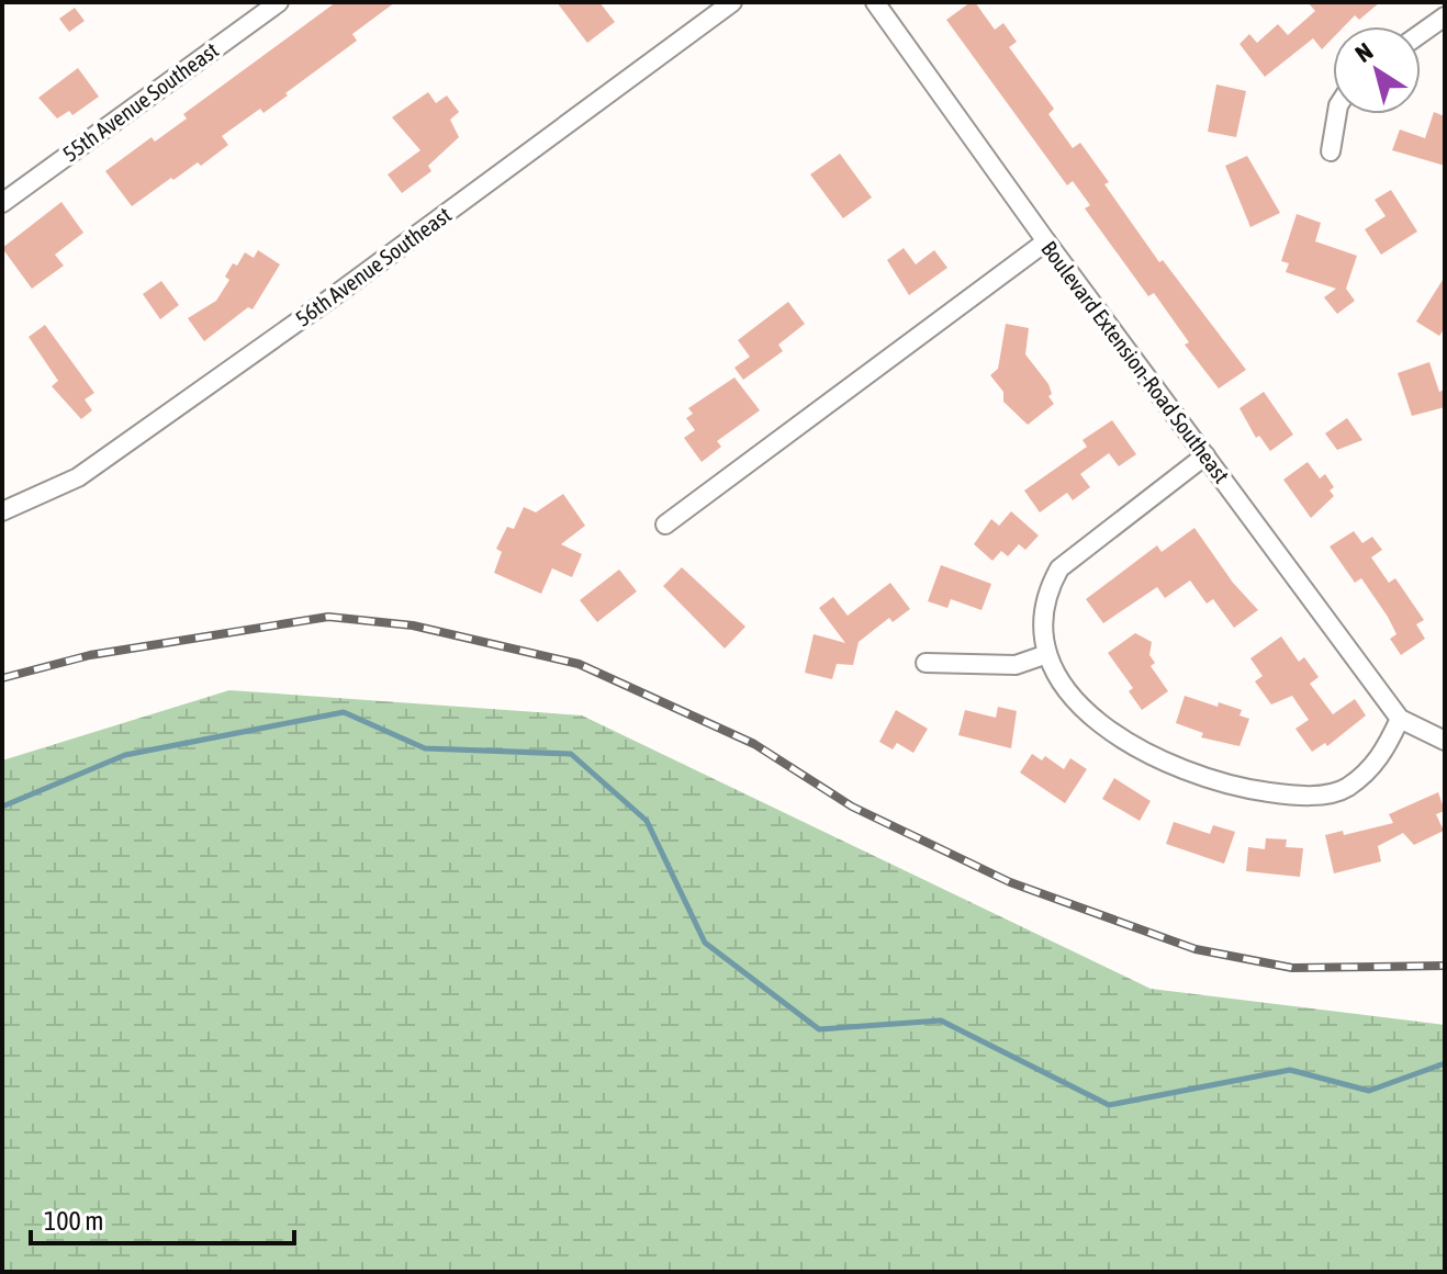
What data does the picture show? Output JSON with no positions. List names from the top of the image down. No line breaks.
{"streets":{"street":["55th Avenue Southeast","56th Avenue Southeast","Boulevard Extension-Road Southeast"]},"scale_bar":"100 m","north":"top left"}
